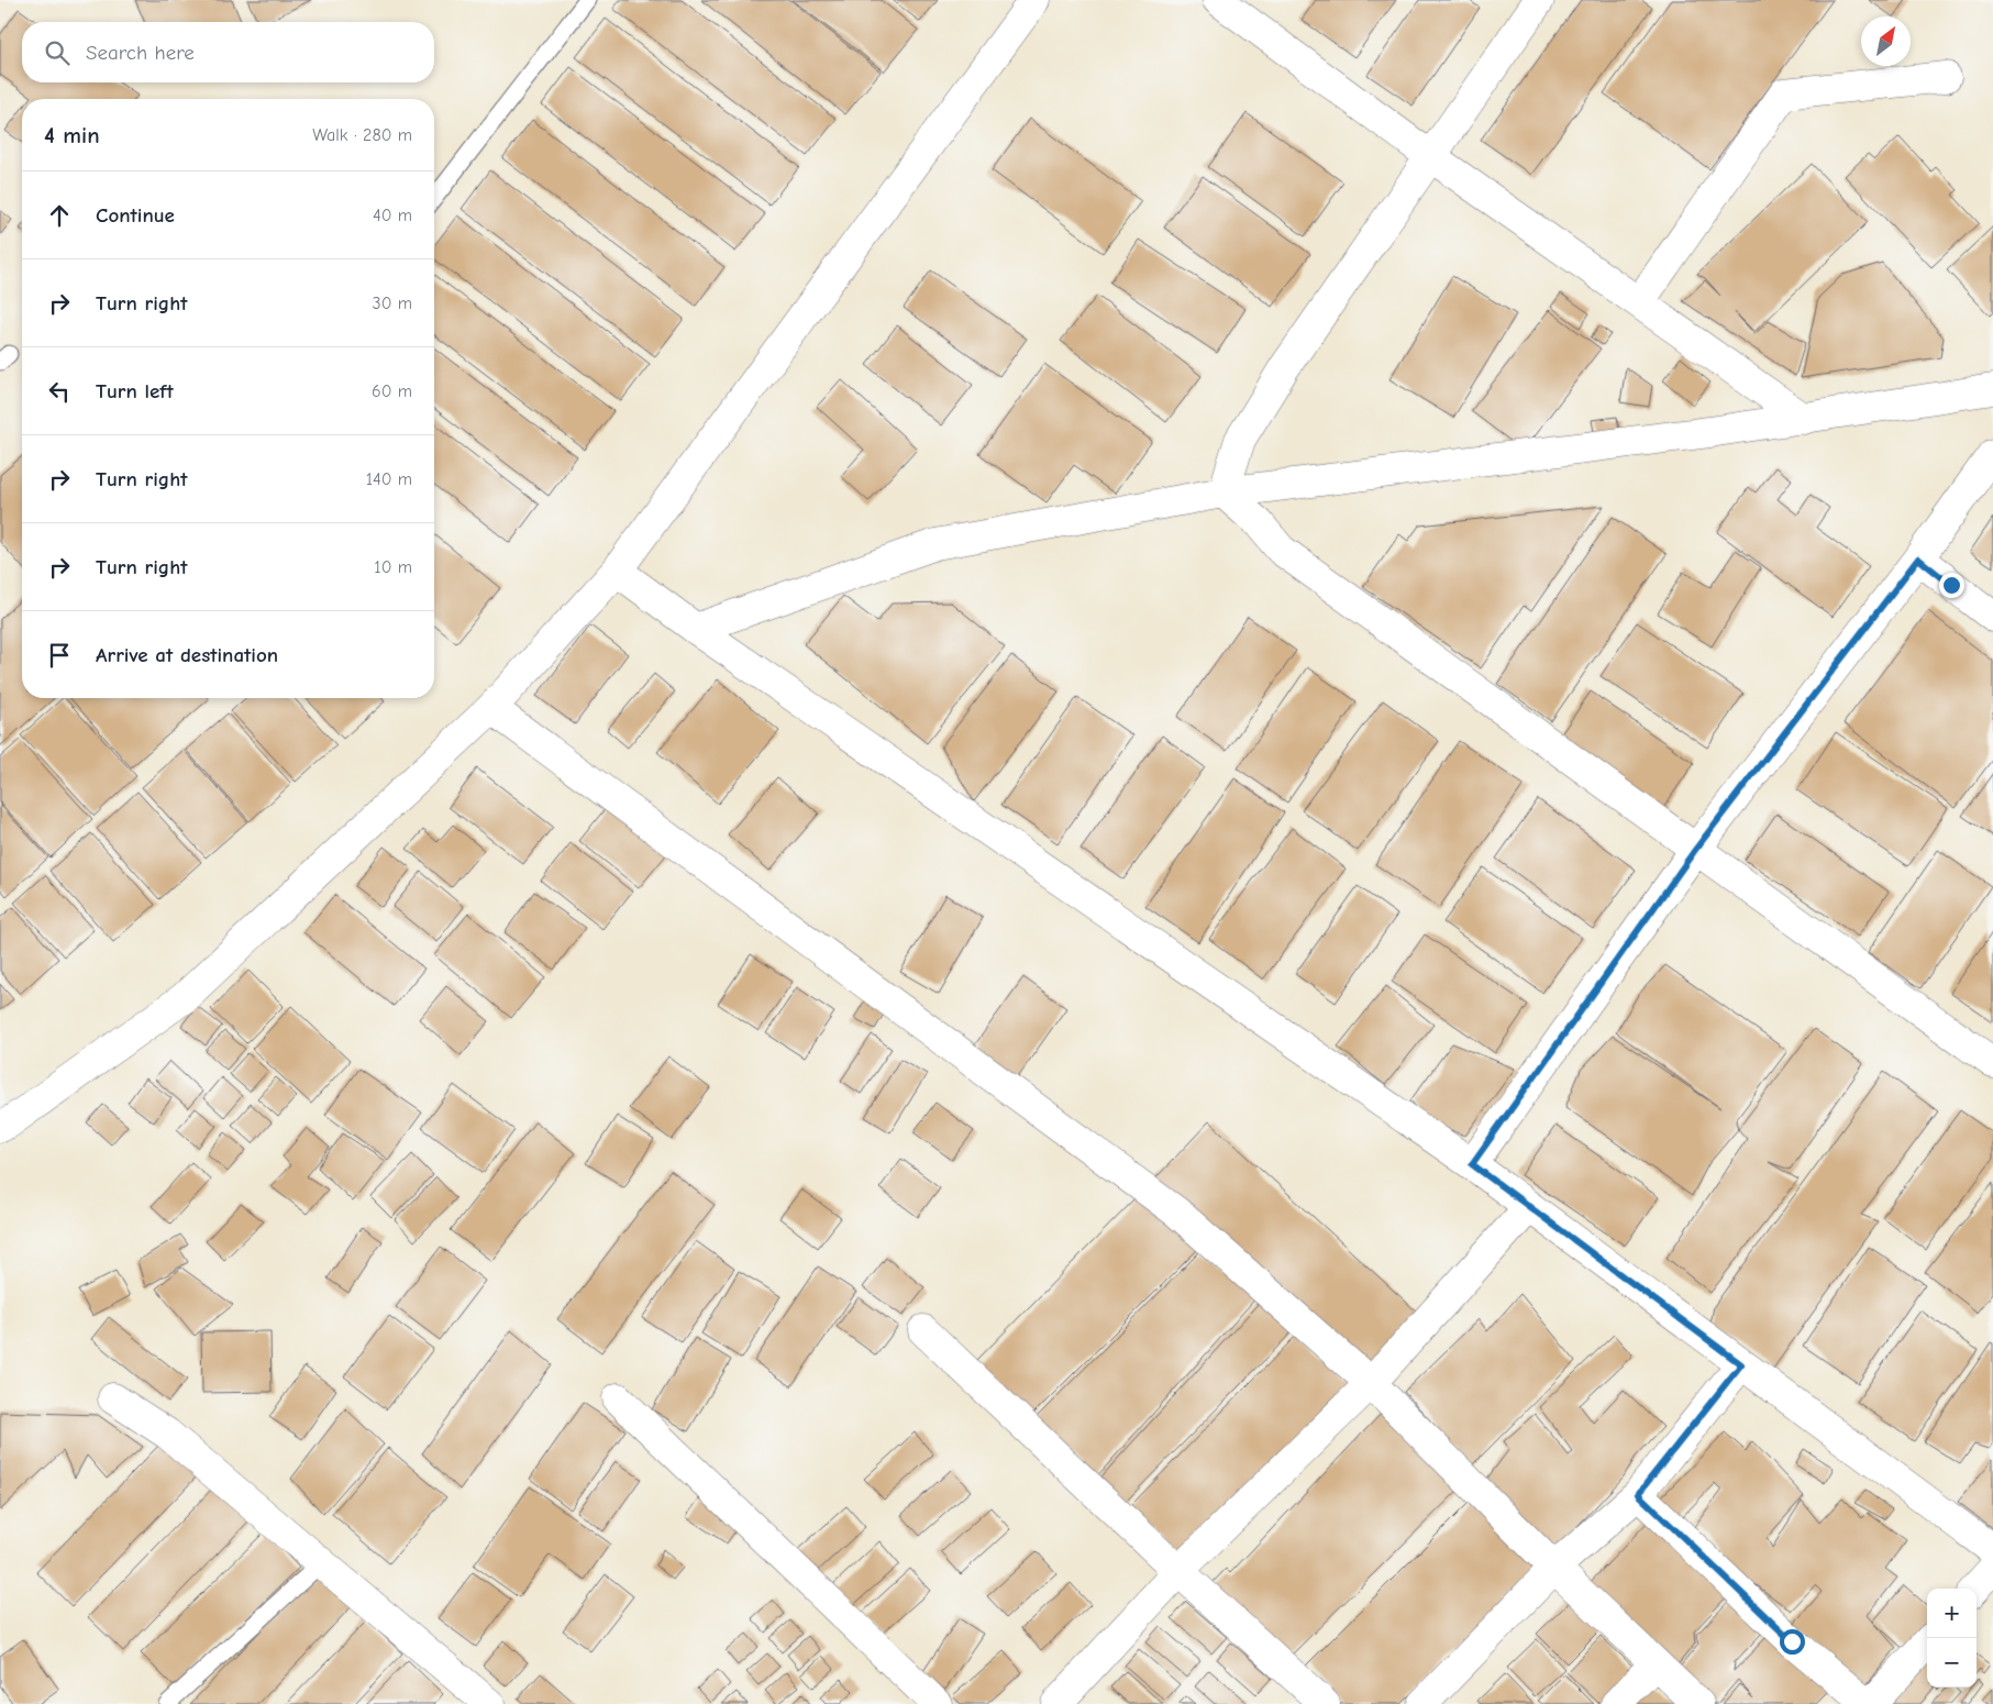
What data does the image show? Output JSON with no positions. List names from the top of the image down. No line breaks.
{"north":"top right","page":{"search":"Search here","heading":["4 min","Walk · 280 m"],"list":[["Continue","40 m"],["Turn right","30 m"],["Turn left","60 m"],["Turn right","140 m"],["Turn right","10 m"],"Arrive at destination"],"map_buttons":["+","−"]}}
